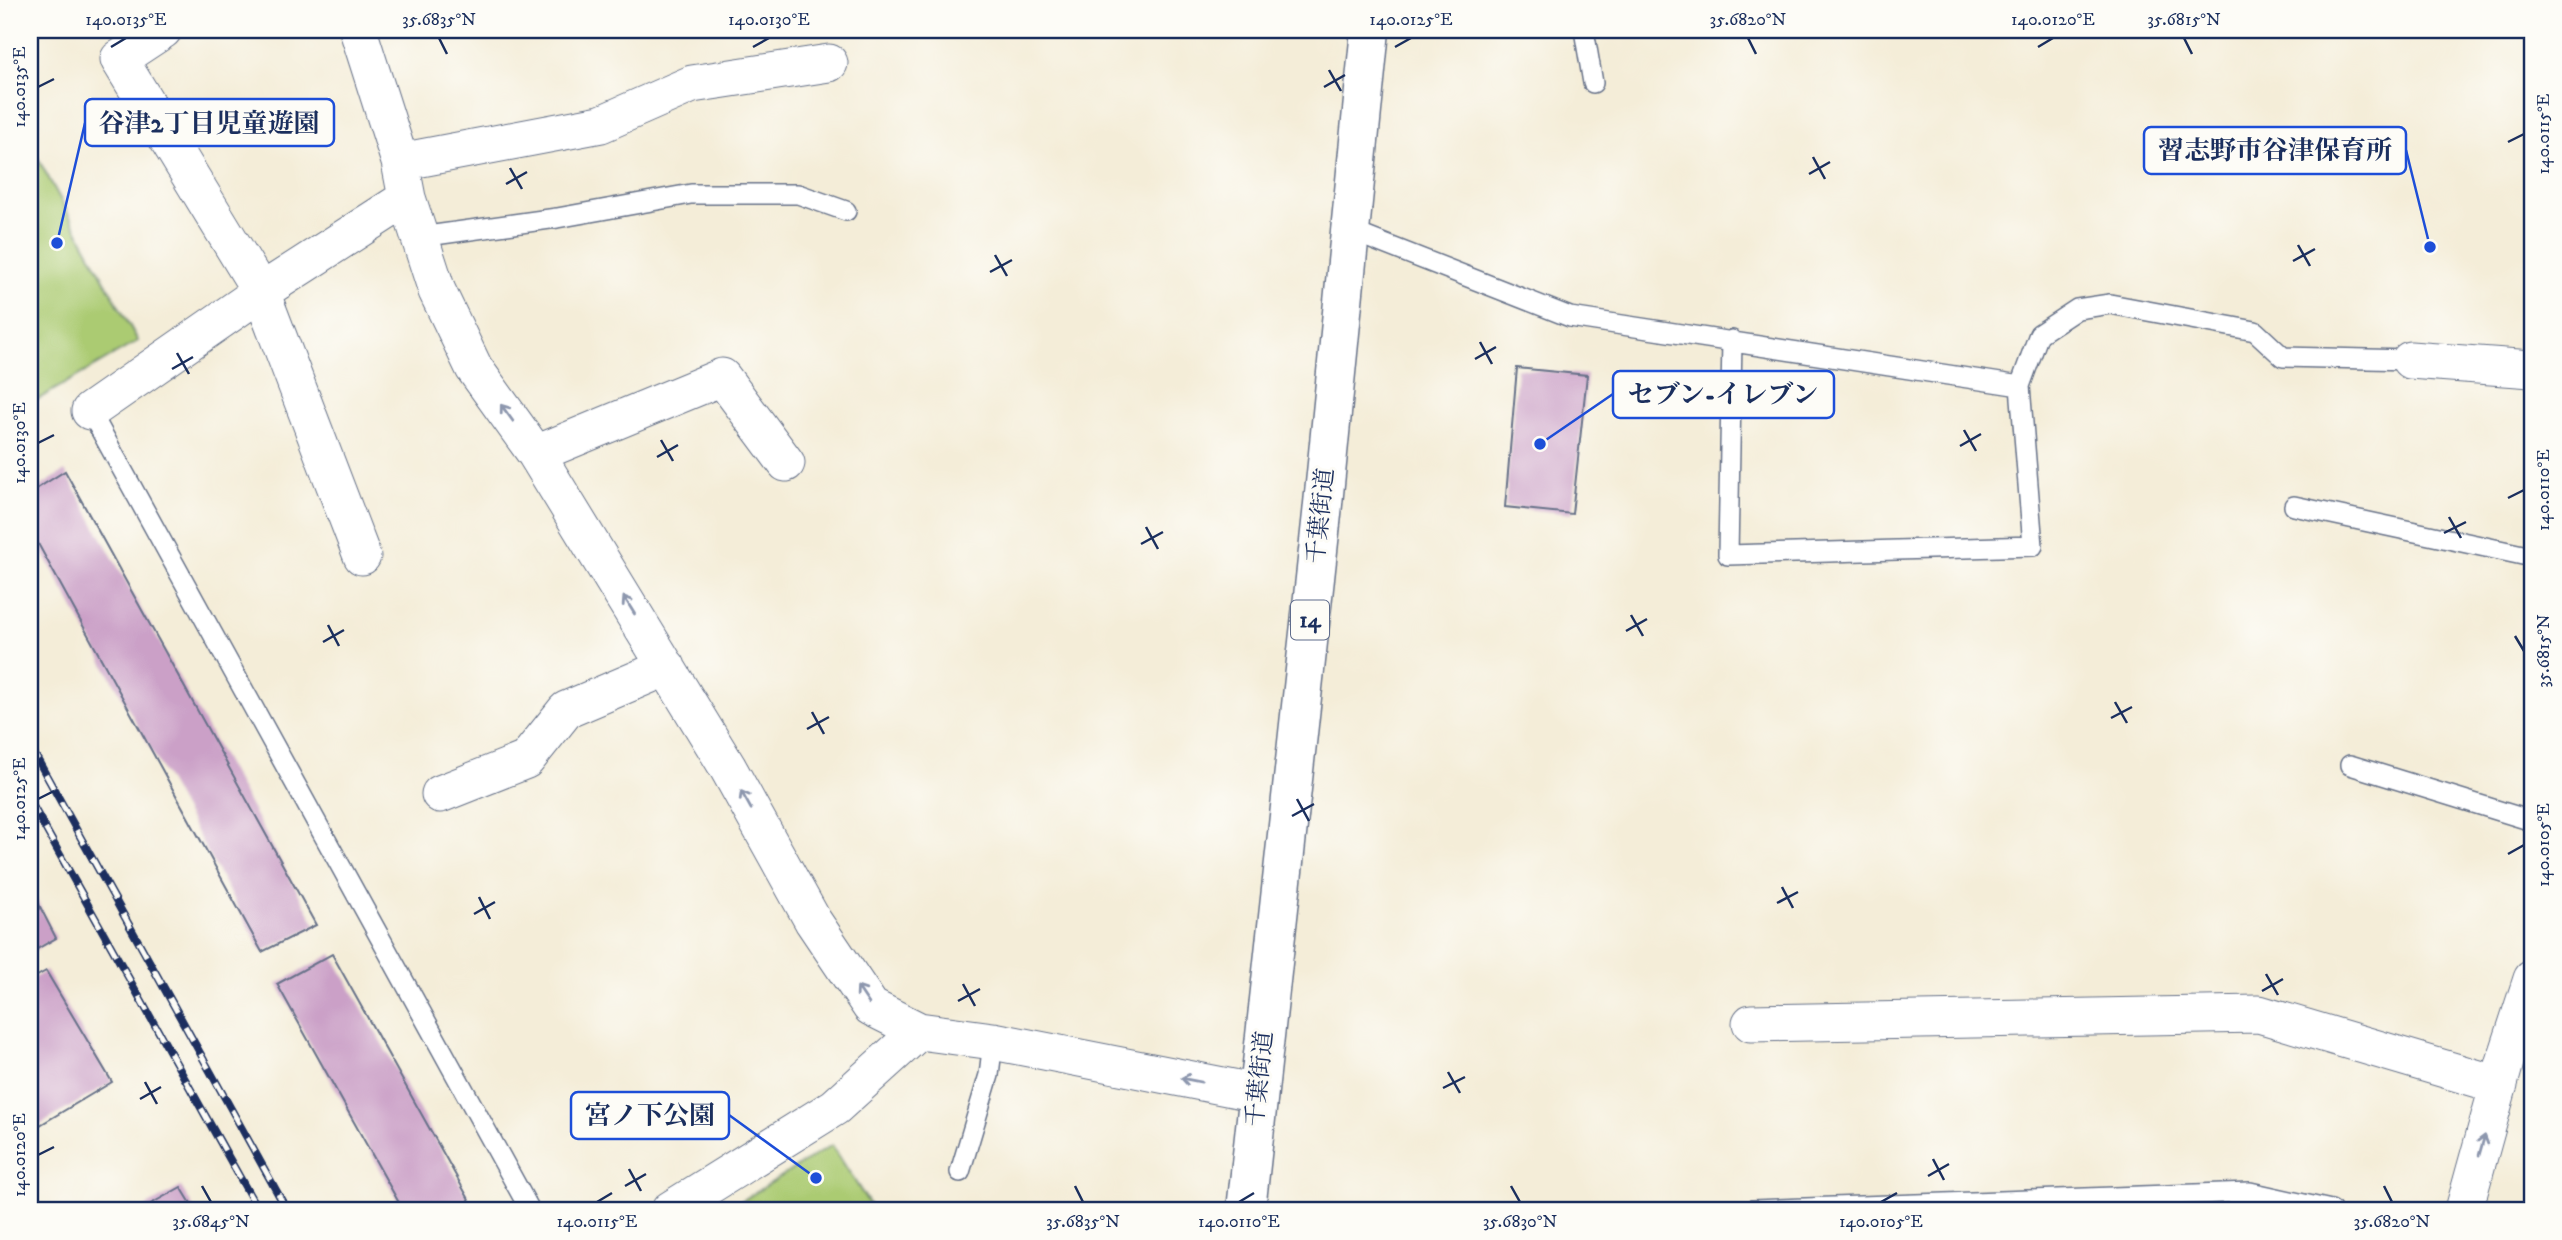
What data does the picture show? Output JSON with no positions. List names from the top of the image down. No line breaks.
{"streets":{"highway":["千葉街道","14"]},"places":["谷津2丁目児童遊園","習志野市谷津保育所","セブン-イレブン","宮ノ下公園"],"coordinates":["140.0135°E","35.6835°N","140.0130°E","140.0125°E","35.6820°N","140.0120°E","35.6815°N","140.0115°E","140.0110°E","140.0105°E","35.6845°N","35.6830°N"]}
